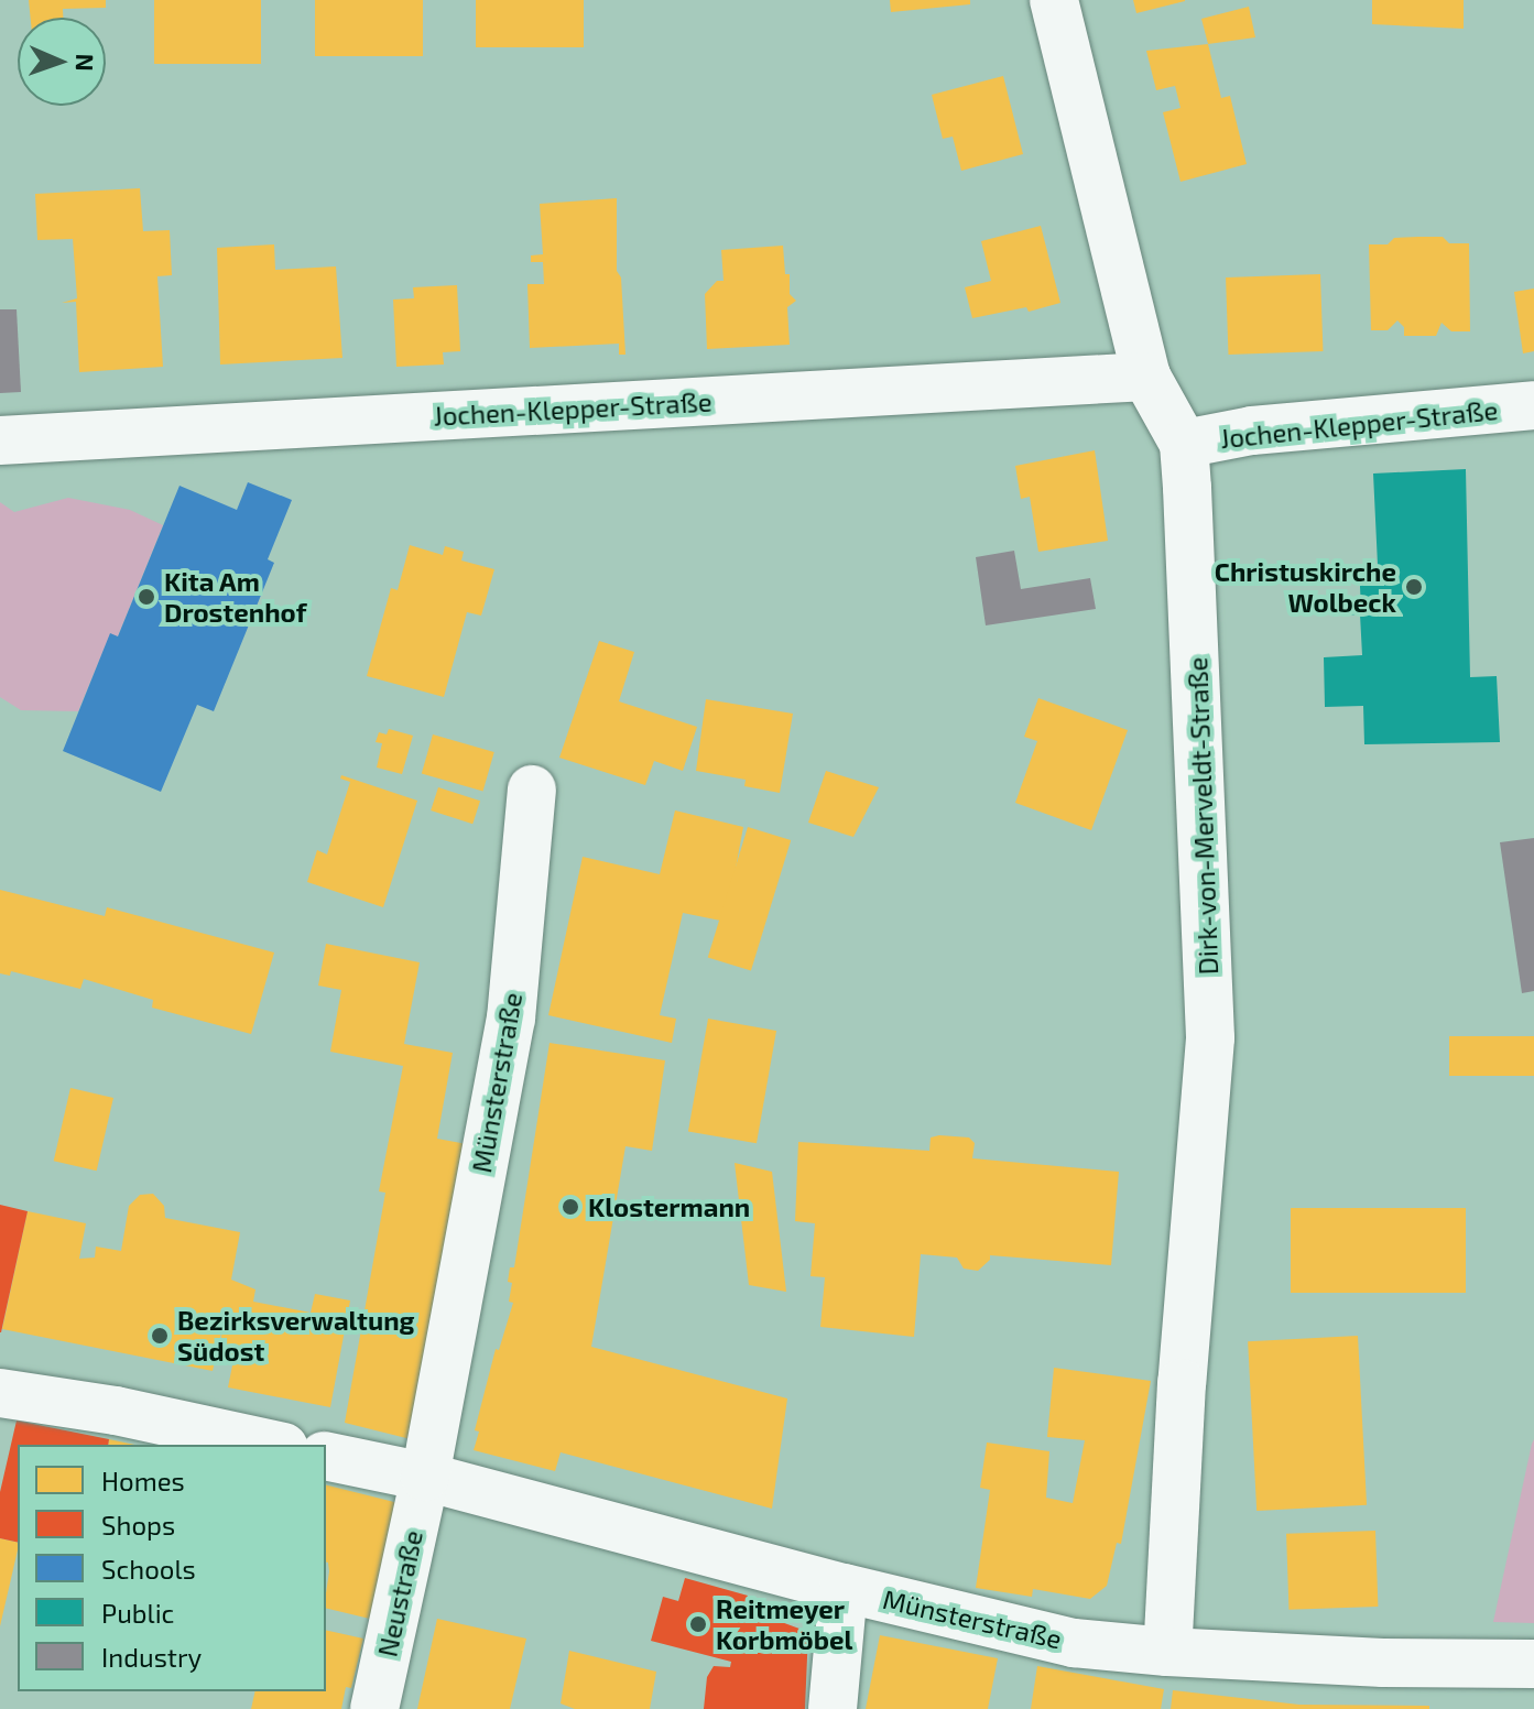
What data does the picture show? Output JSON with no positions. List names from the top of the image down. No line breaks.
{"streets":{"street":["Jochen-Klepper-Straße","Dirk-von-Merveldt-Straße","Münsterstraße","Neustraße"]},"crossings":[["Jochen-Klepper-Straße","Dirk-von-Merveldt-Straße"],["Dirk-von-Merveldt-Straße","Münsterstraße"],["Münsterstraße","Neustraße"]],"places":["Christuskirche Wolbeck","Kita Am Drostenhof","Klostermann","Bezirksverwaltung Südost","Reitmeyer Korbmöbel"],"legend":["Homes","Shops","Schools","Public","Industry"],"north":"right"}
